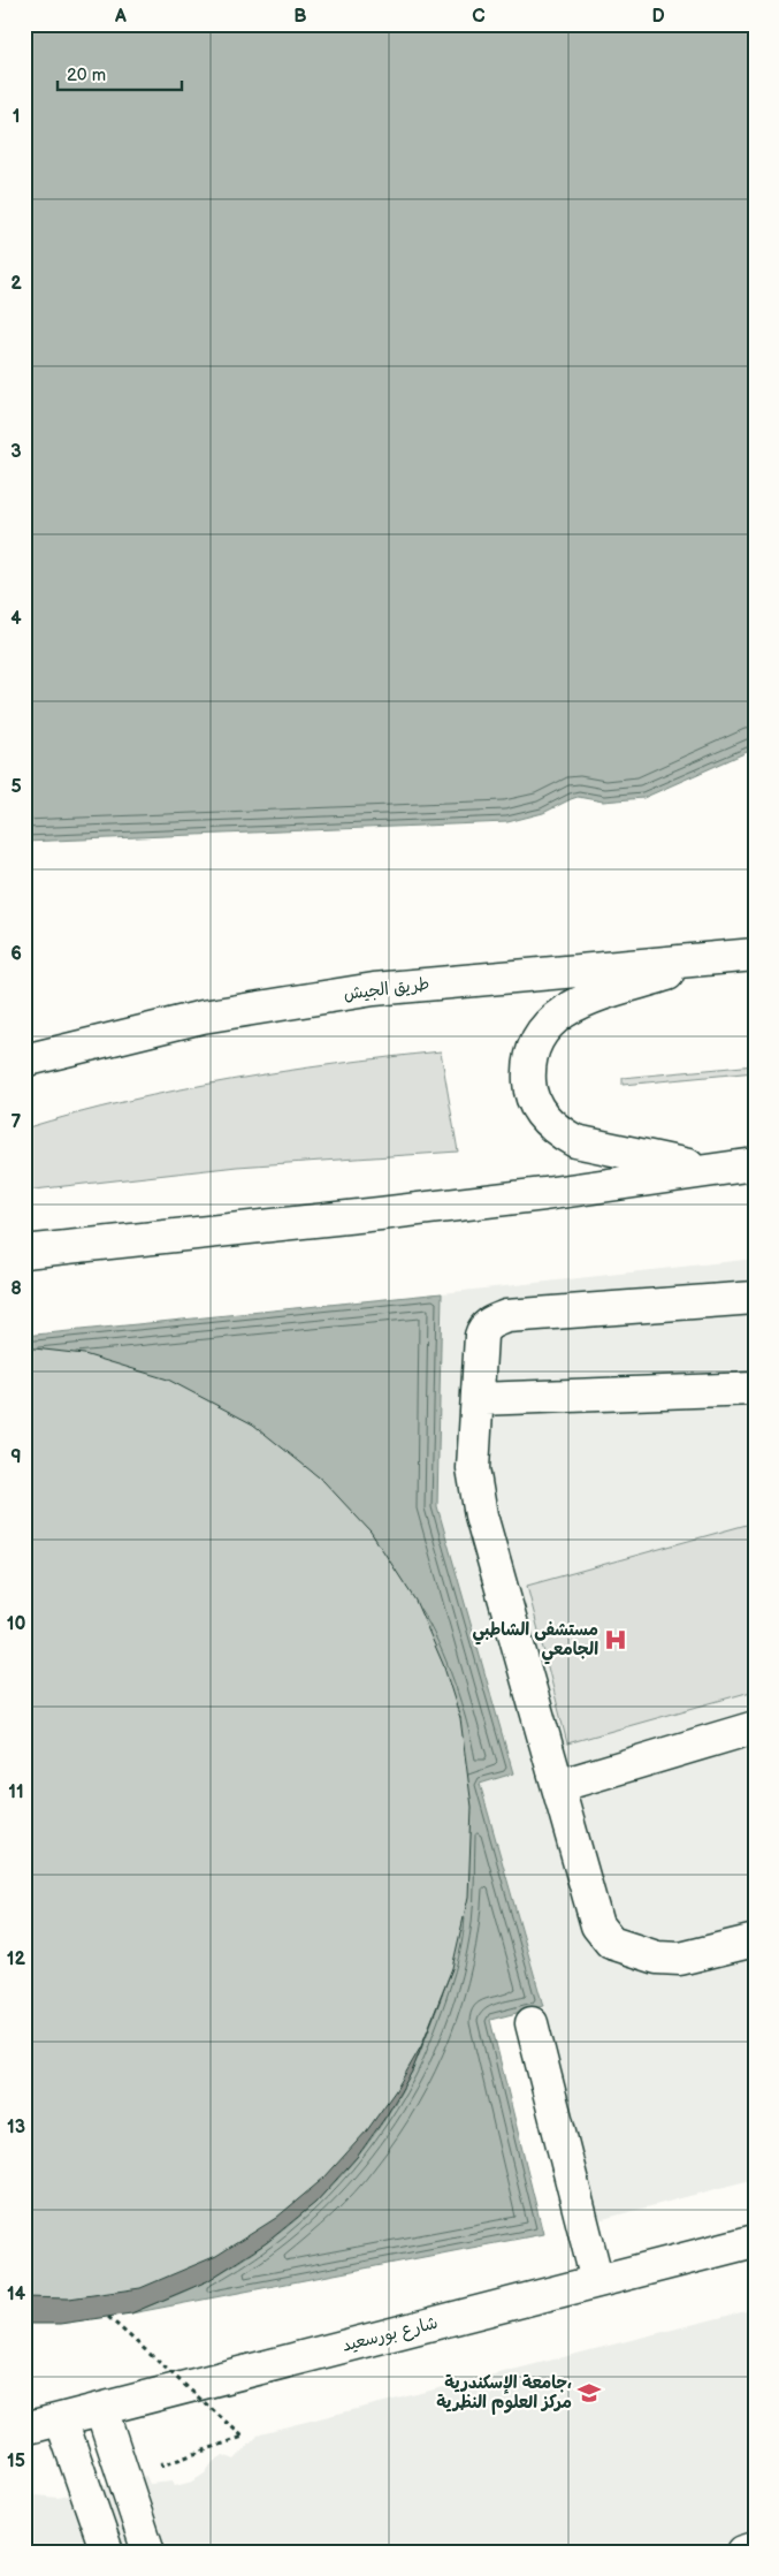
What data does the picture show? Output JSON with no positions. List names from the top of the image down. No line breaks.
{"streets":{"main road":["طريق الجيش","شارع بورسعيد"]},"places":{"hospital":["مستشفى الشاطبي الجامعي"],"school or university":["جامعة الإسكندرية، مركز العلوم النظرية"]},"scale_bar":"20 m","grid":{"columns":["A","B","C","D"],"rows":["1","2","3","4","5","6","7","8","9","10","11","12","13","14","15"]}}
